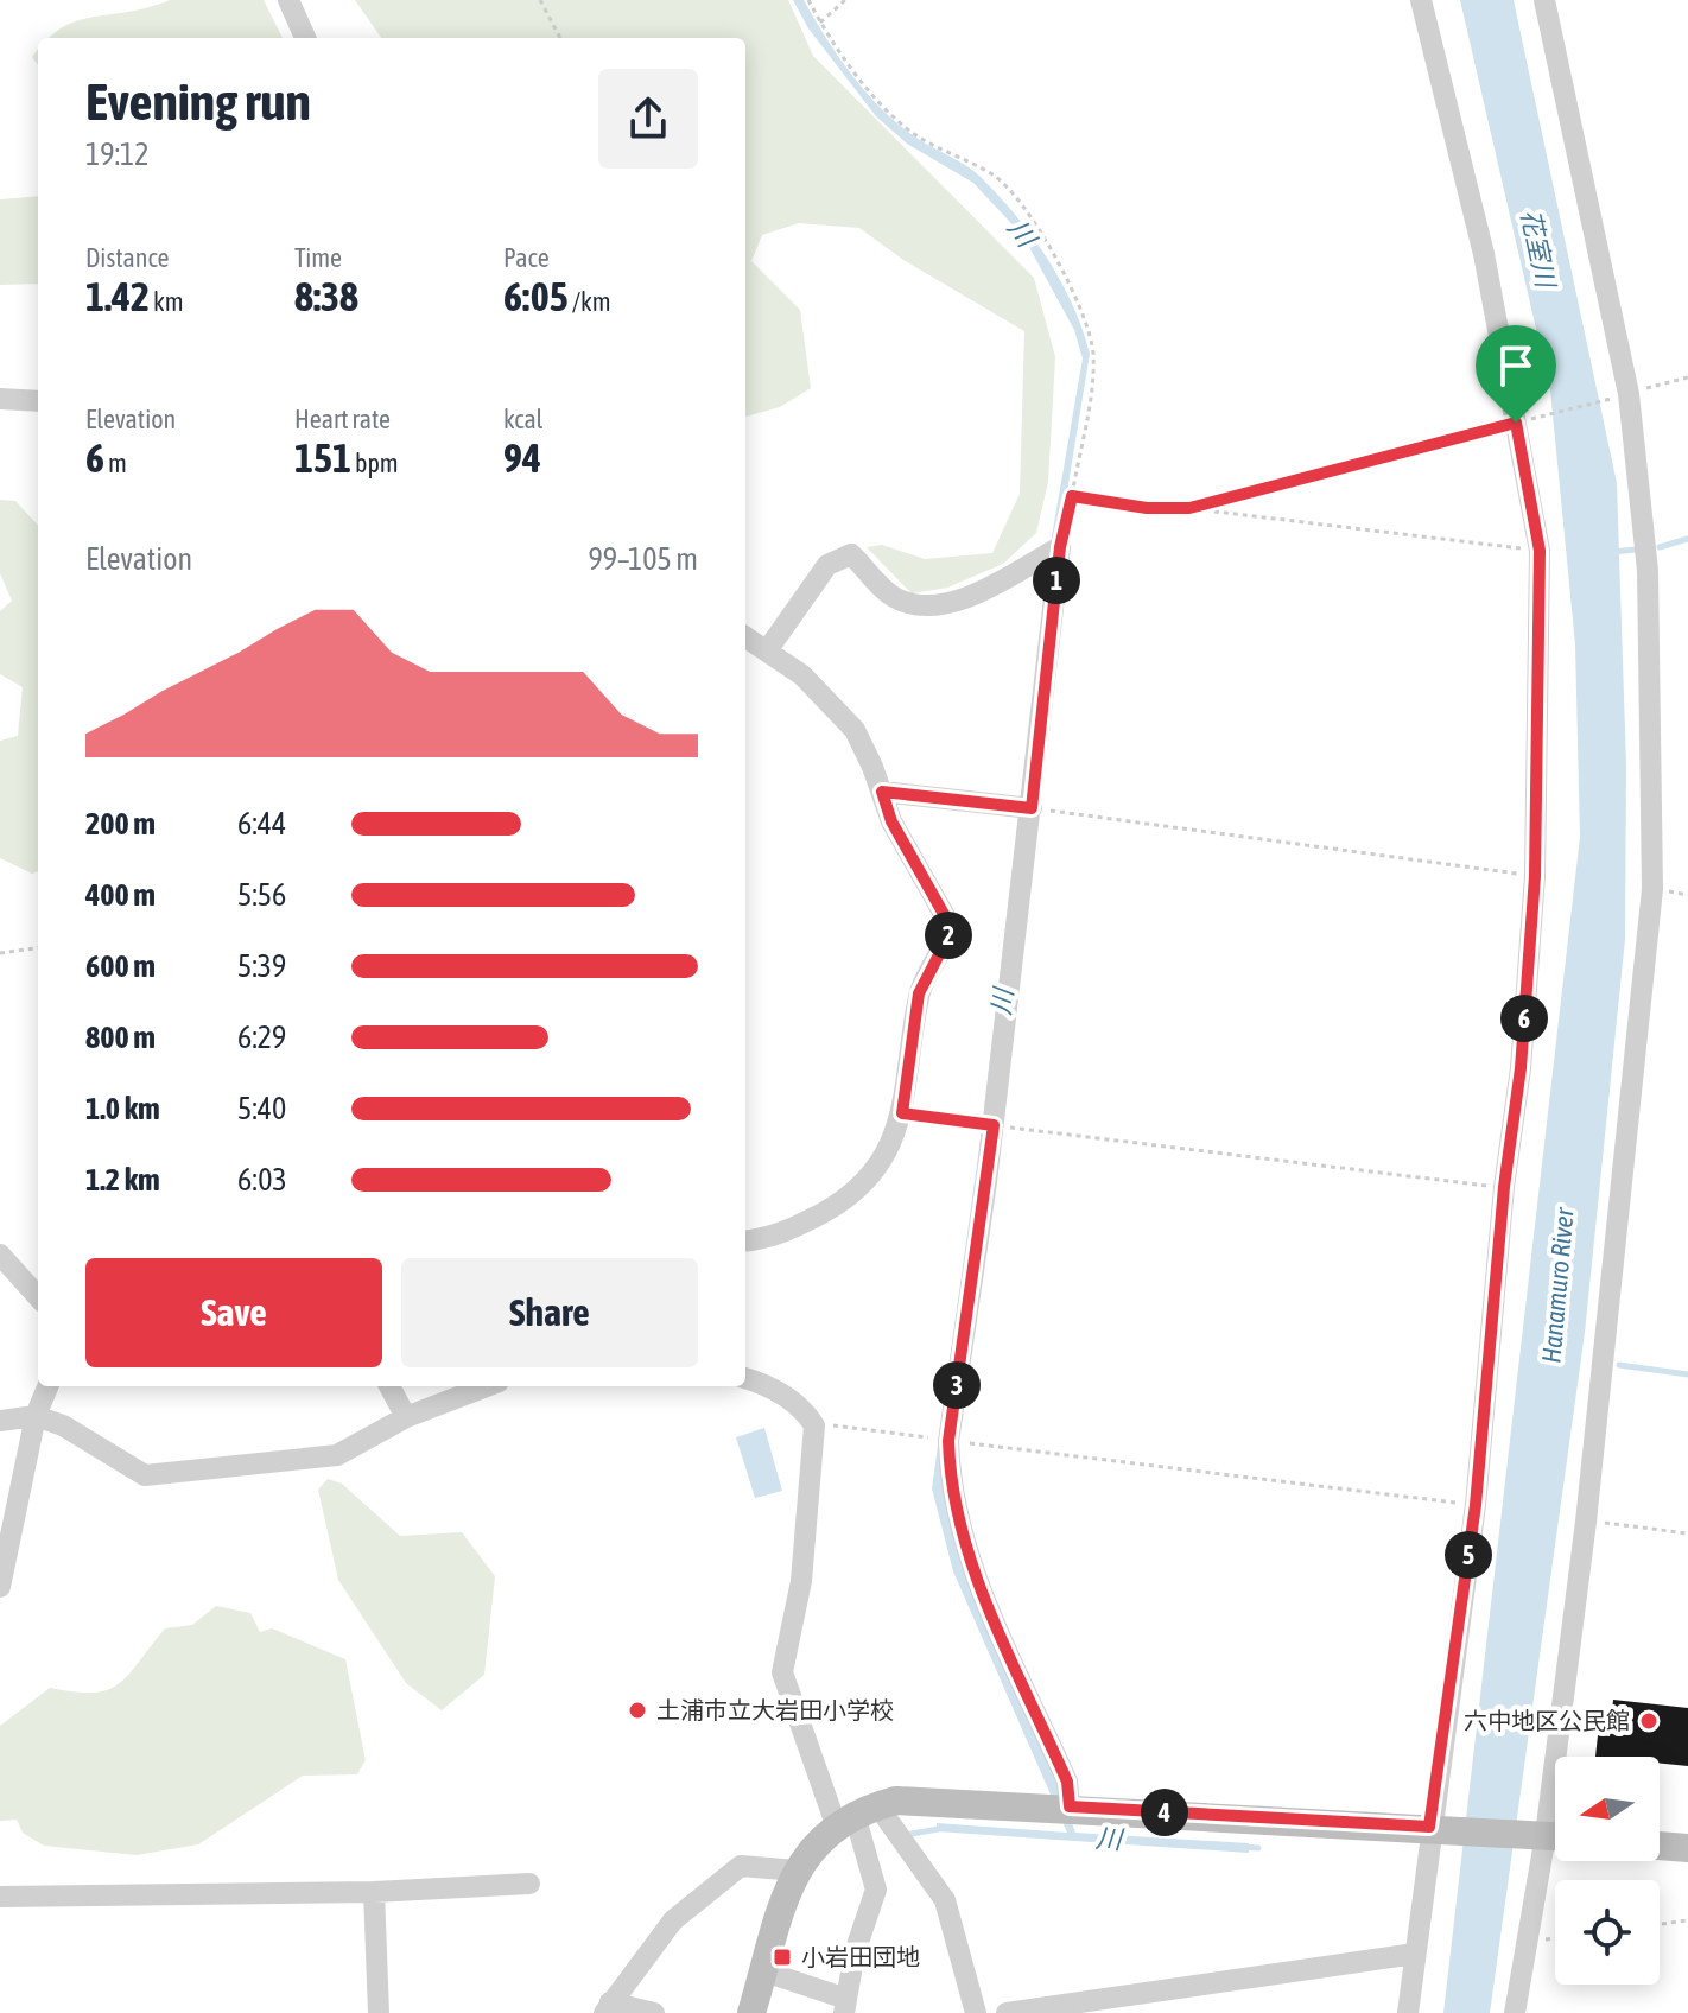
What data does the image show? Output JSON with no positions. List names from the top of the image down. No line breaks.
{"water":["川","花室川","Hanamuro River"],"places":{"other":["土浦市立大岩田小学校","六中地区公民館"],"transit":["小岩田団地"]},"north":"left","page":{"heading":["Evening run","19:12"],"stats":[["Distance","1.42 km"],["Time","8:38"],["Pace","6:05 /km"],["Elevation","6 m"],["Heart rate","151 bpm"],["kcal","94"]],"chart":["Elevation","99–105 m"],"pins":["1","2","6","3","5","4"],"list":[{"name":"200 m","note":"6:44"},{"name":"400 m","note":"5:56"},{"name":"600 m","note":"5:39"},{"name":"800 m","note":"6:29"},{"name":"1.0 km","note":"5:40"},{"name":"1.2 km","note":"6:03"}],"buttons":["Save","Share"]}}
